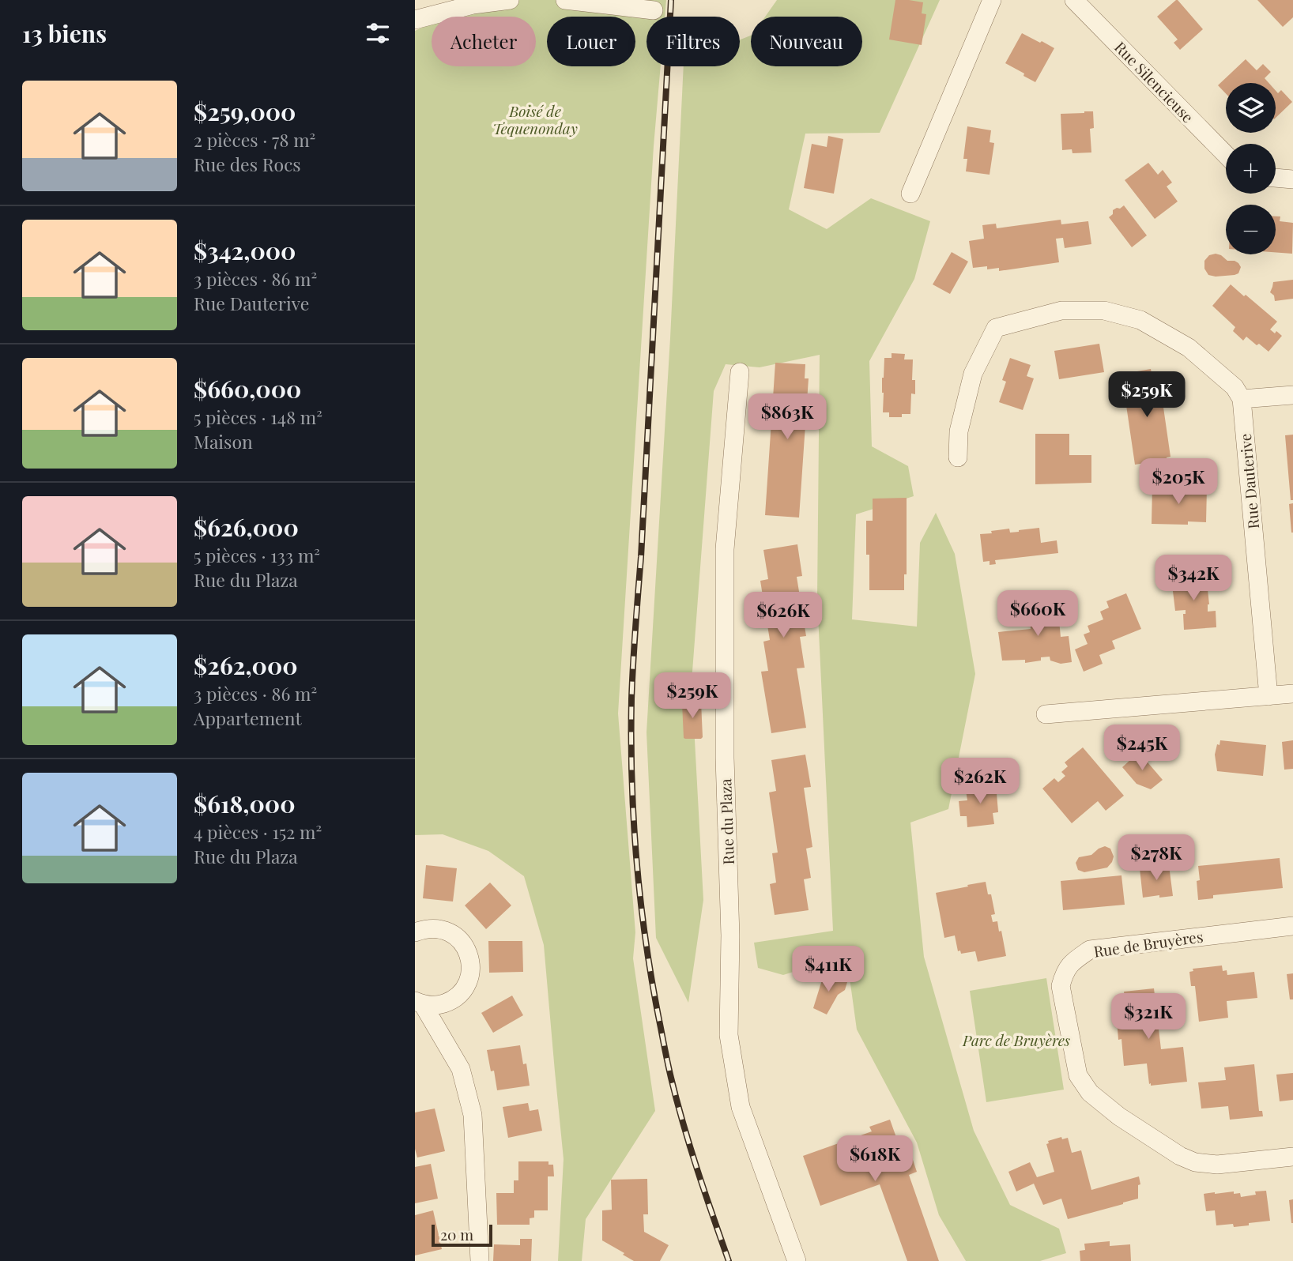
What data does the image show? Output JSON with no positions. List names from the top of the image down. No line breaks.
{"streets":{"street":["Rue Silencieuse","Rue Dauterive","Rue du Plaza","Rue de Bruyères"]},"parks":["Boisé de Tequenonday","Parc de Bruyères"],"scale_bar":"20 m","page":{"heading":"13 biens","chip":["Acheter","Louer","Filtres","Nouveau"],"list":[{"name":"$259,000","note":"2 pièces · 78 m² · Rue des Rocs"},{"name":"$342,000","note":"3 pièces · 86 m² · Rue Dauterive"},{"name":"$660,000","note":"5 pièces · 148 m² · Maison"},{"name":"$626,000","note":"5 pièces · 133 m² · Rue du Plaza"},{"name":"$262,000","note":"3 pièces · 86 m² · Appartement"},{"name":"$618,000","note":"4 pièces · 152 m² · Rue du Plaza"}],"map_buttons":["+","−"],"price":["$259K","$863K","$205K","$342K","$660K","$626K","$259K","$245K","$262K","$278K","$411K","$321K","$618K"],"scale":"20 m"}}
